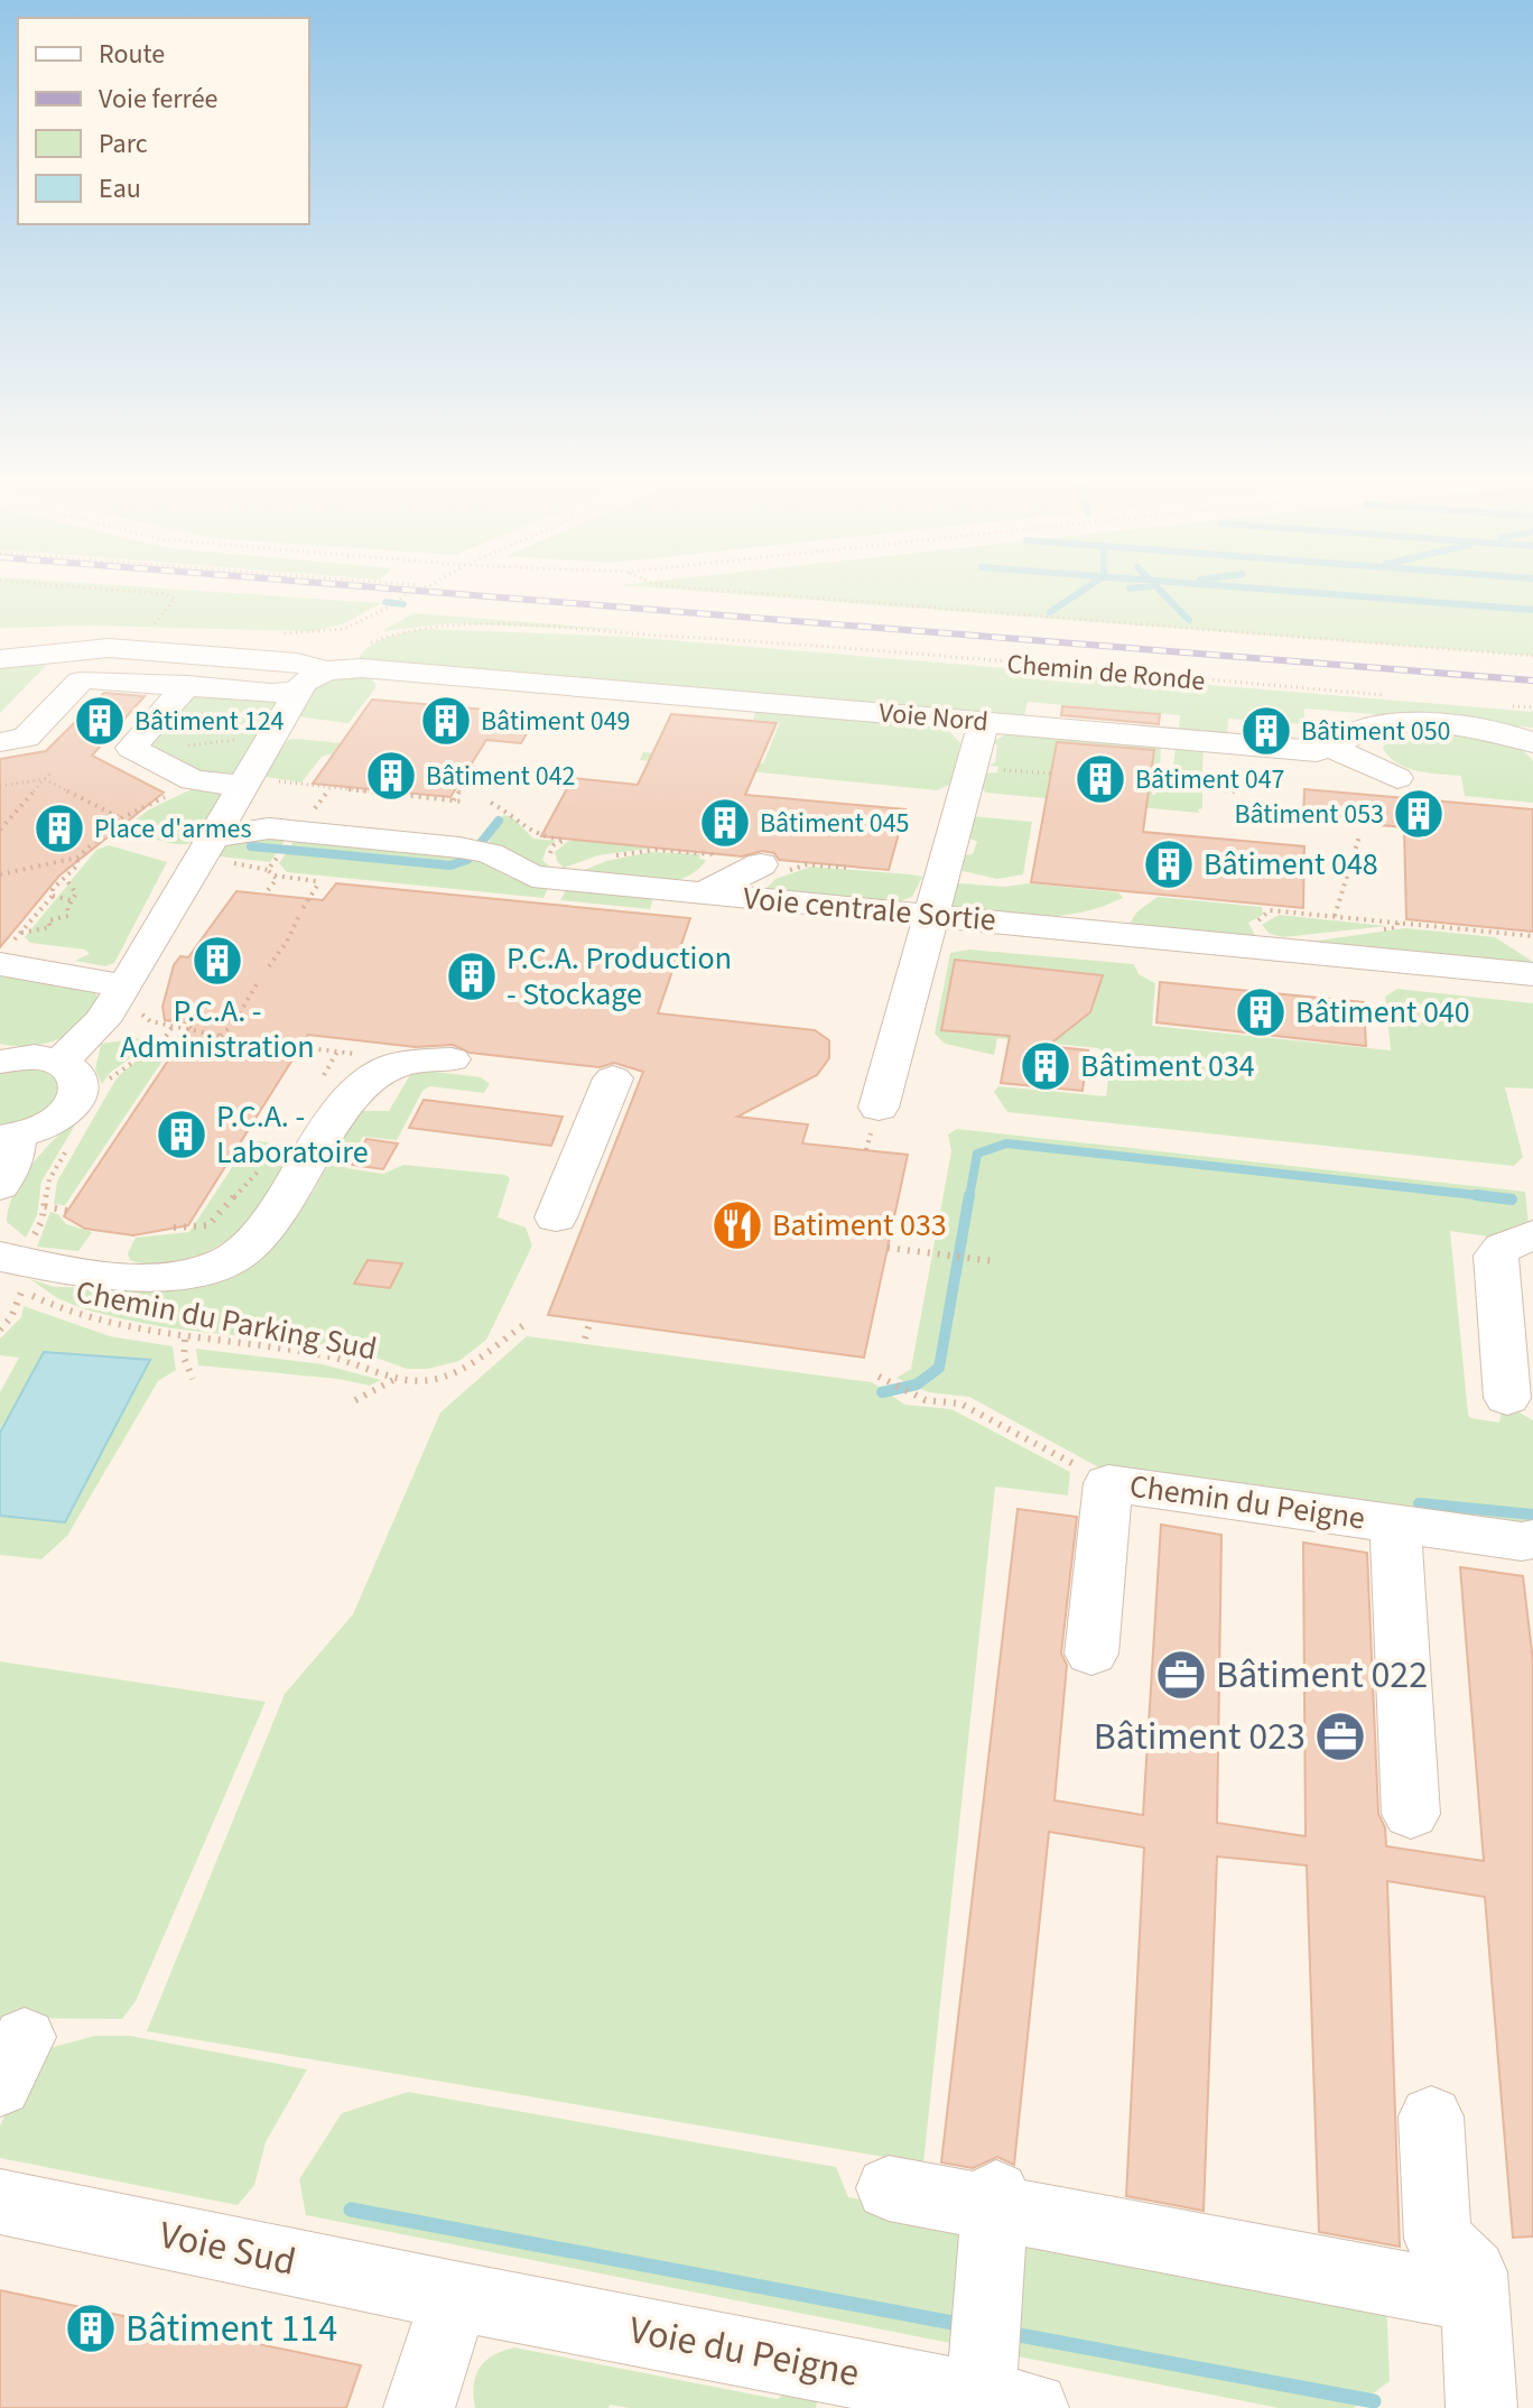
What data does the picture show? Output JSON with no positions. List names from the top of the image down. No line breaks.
{"streets":{"street":["Voie Nord","Voie centrale Sortie","Chemin du Peigne","Voie Sud","Voie du Peigne"],"path":["Chemin de Ronde","Chemin du Parking Sud"]},"crossings":[["Chemin de Ronde","Voie Nord"],["Voie Sud","Voie du Peigne"]],"places":{"building":["Bâtiment 124","Bâtiment 049","Bâtiment 050","Bâtiment 042","Bâtiment 047","Bâtiment 053","Bâtiment 045","Place d'armes","Bâtiment 048","P.C.A. - Administration","P.C.A. Production - Stockage","Bâtiment 040","Bâtiment 034","P.C.A. - Laboratoire","Bâtiment 114"],"restaurant":["Batiment 033"],"office":["Bâtiment 022","Bâtiment 023"]},"legend":["Route","Voie ferrée","Parc","Eau"]}
